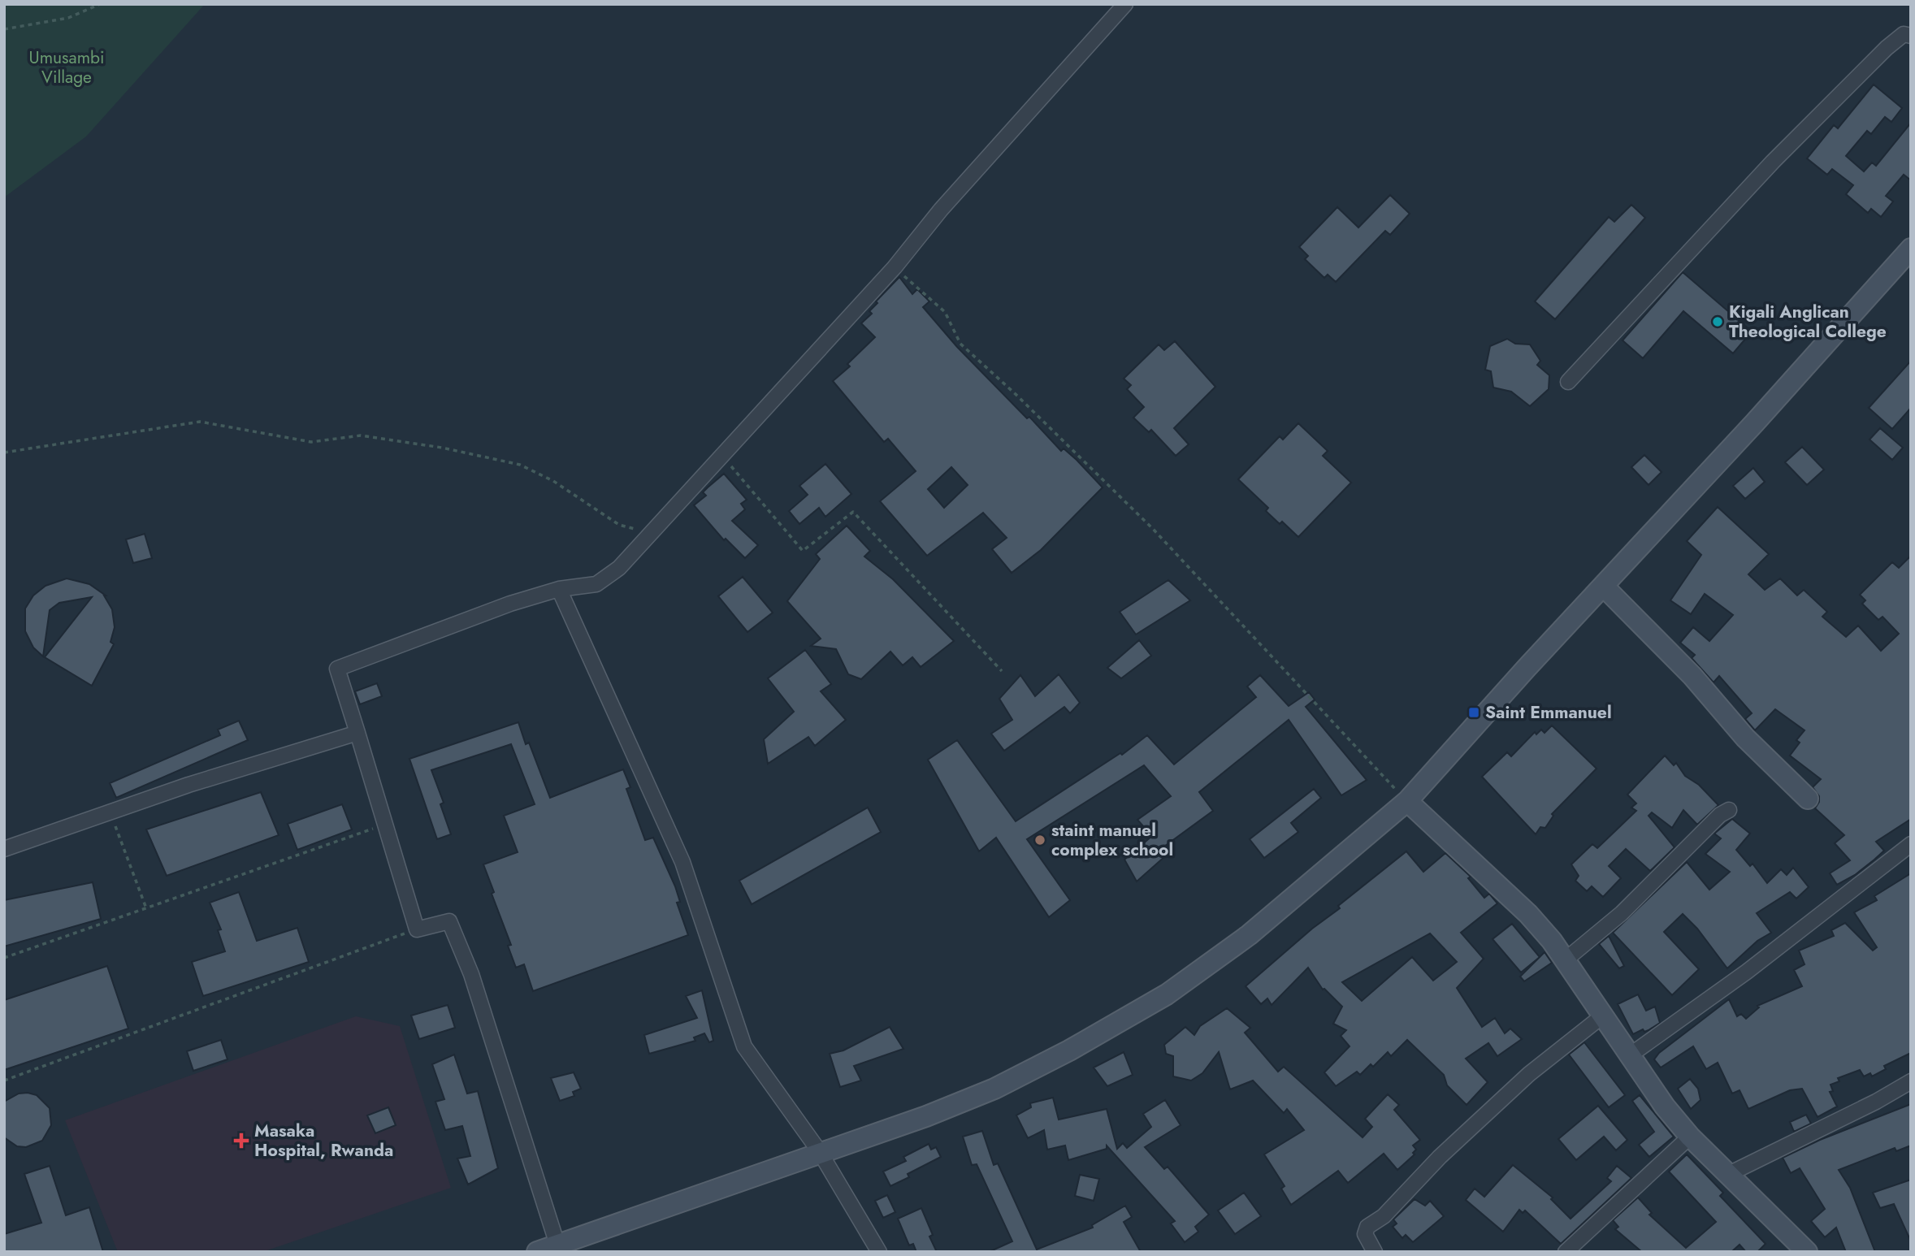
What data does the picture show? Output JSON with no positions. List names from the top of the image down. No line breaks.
{"parks":["Umusambi Village"],"places":{"other":["Kigali Anglican Theological College","staint manuel complex school"],"transit":["Saint Emmanuel"],"health":["Masaka Hospital, Rwanda"]}}
